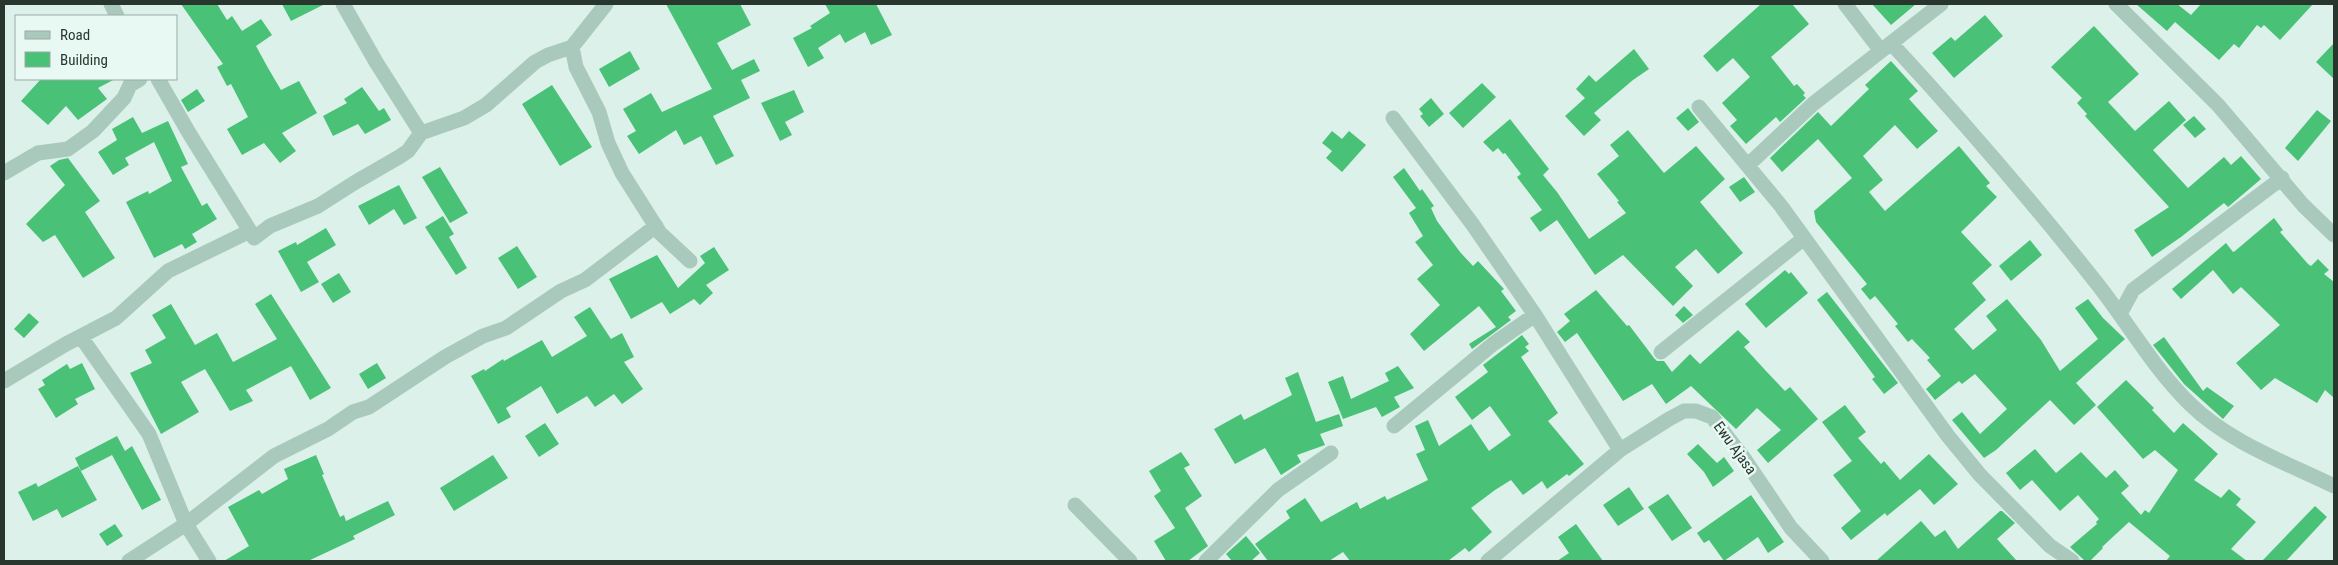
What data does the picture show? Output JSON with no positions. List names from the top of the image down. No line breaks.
{"streets":{"street":["Ewu Ajasa"]},"legend":["Road","Building"]}
